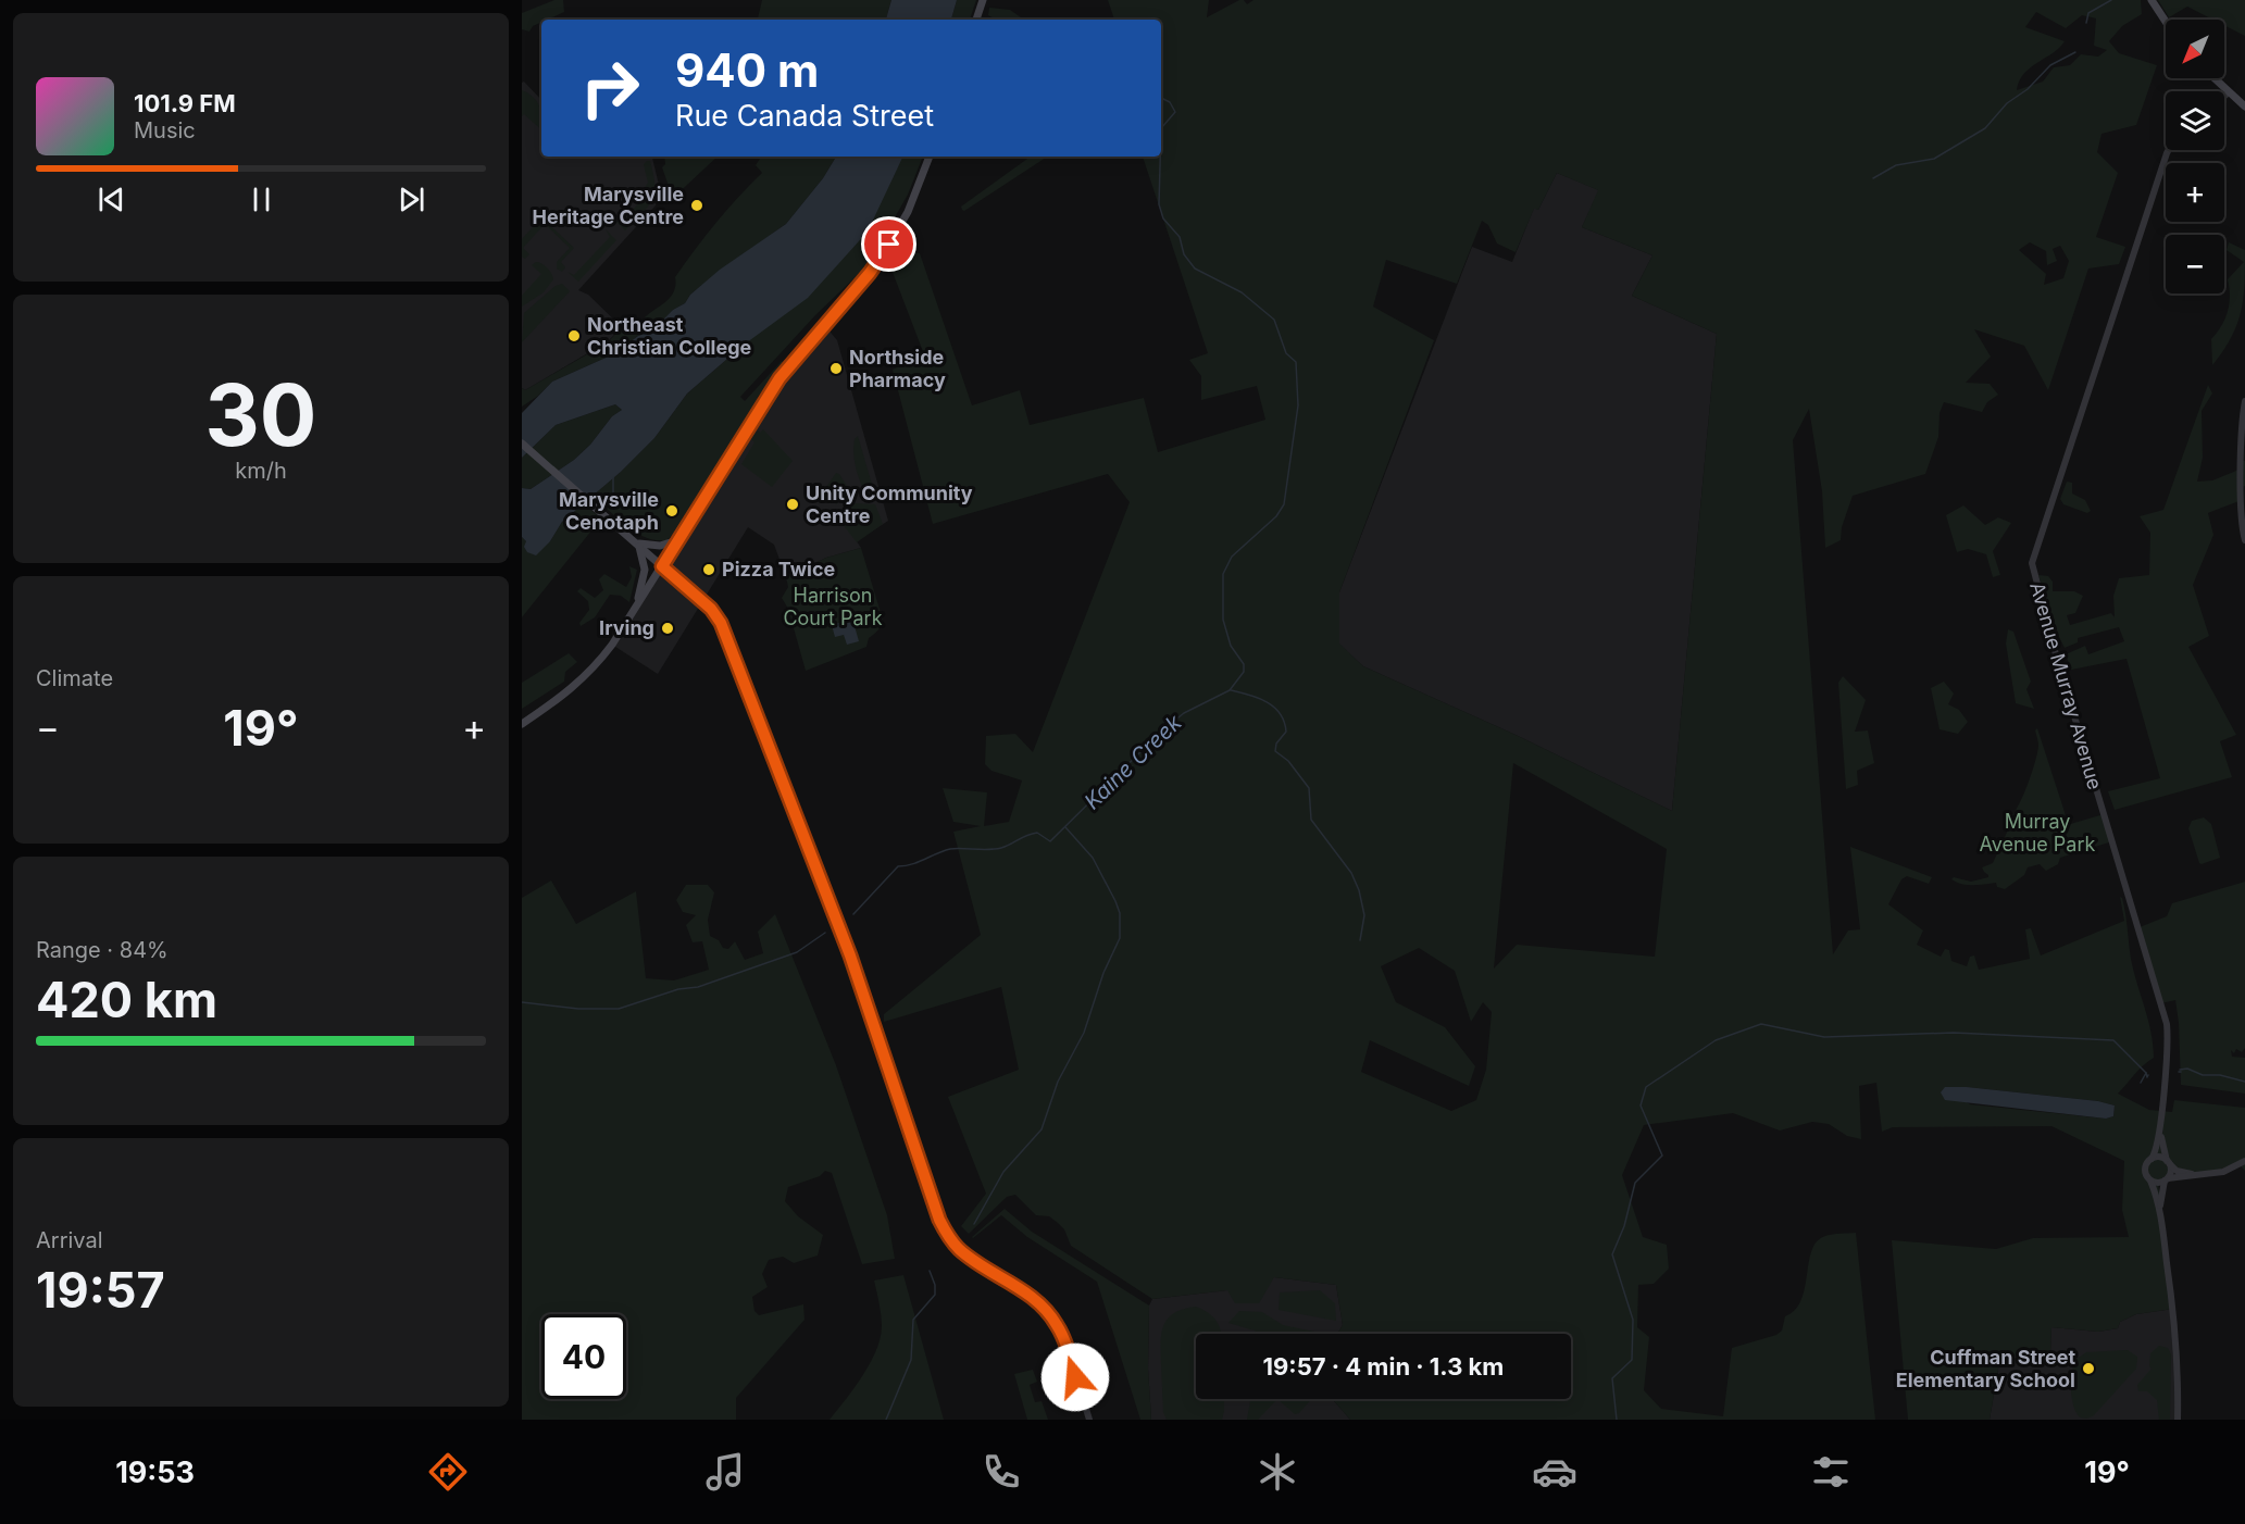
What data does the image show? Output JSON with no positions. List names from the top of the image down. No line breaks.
{"streets":{"street":["Avenue Murray Avenue"]},"water":["Kaine Creek"],"parks":["Harrison Court Park","Murray Avenue Park"],"places":["Marysville Heritage Centre","Northeast Christian College","Northside Pharmacy","Unity Community Centre","Marysville Cenotaph","Pizza Twice","Irving","Cuffman Street Elementary School"],"north":"bottom left","page":{"map_buttons":["+","−"],"turn":["940 m","Rue Canada Street"],"song":["101.9 FM","Music"],"tile":[["30","km/h"],"Climate",["Range · 84%","420 km"],["Arrival","19:57"]],"heat":["−","19°","+"],"limit":"40","trip":"19:57 · 4 min · 1.3 km","tabs":["19:53","19°"]}}
